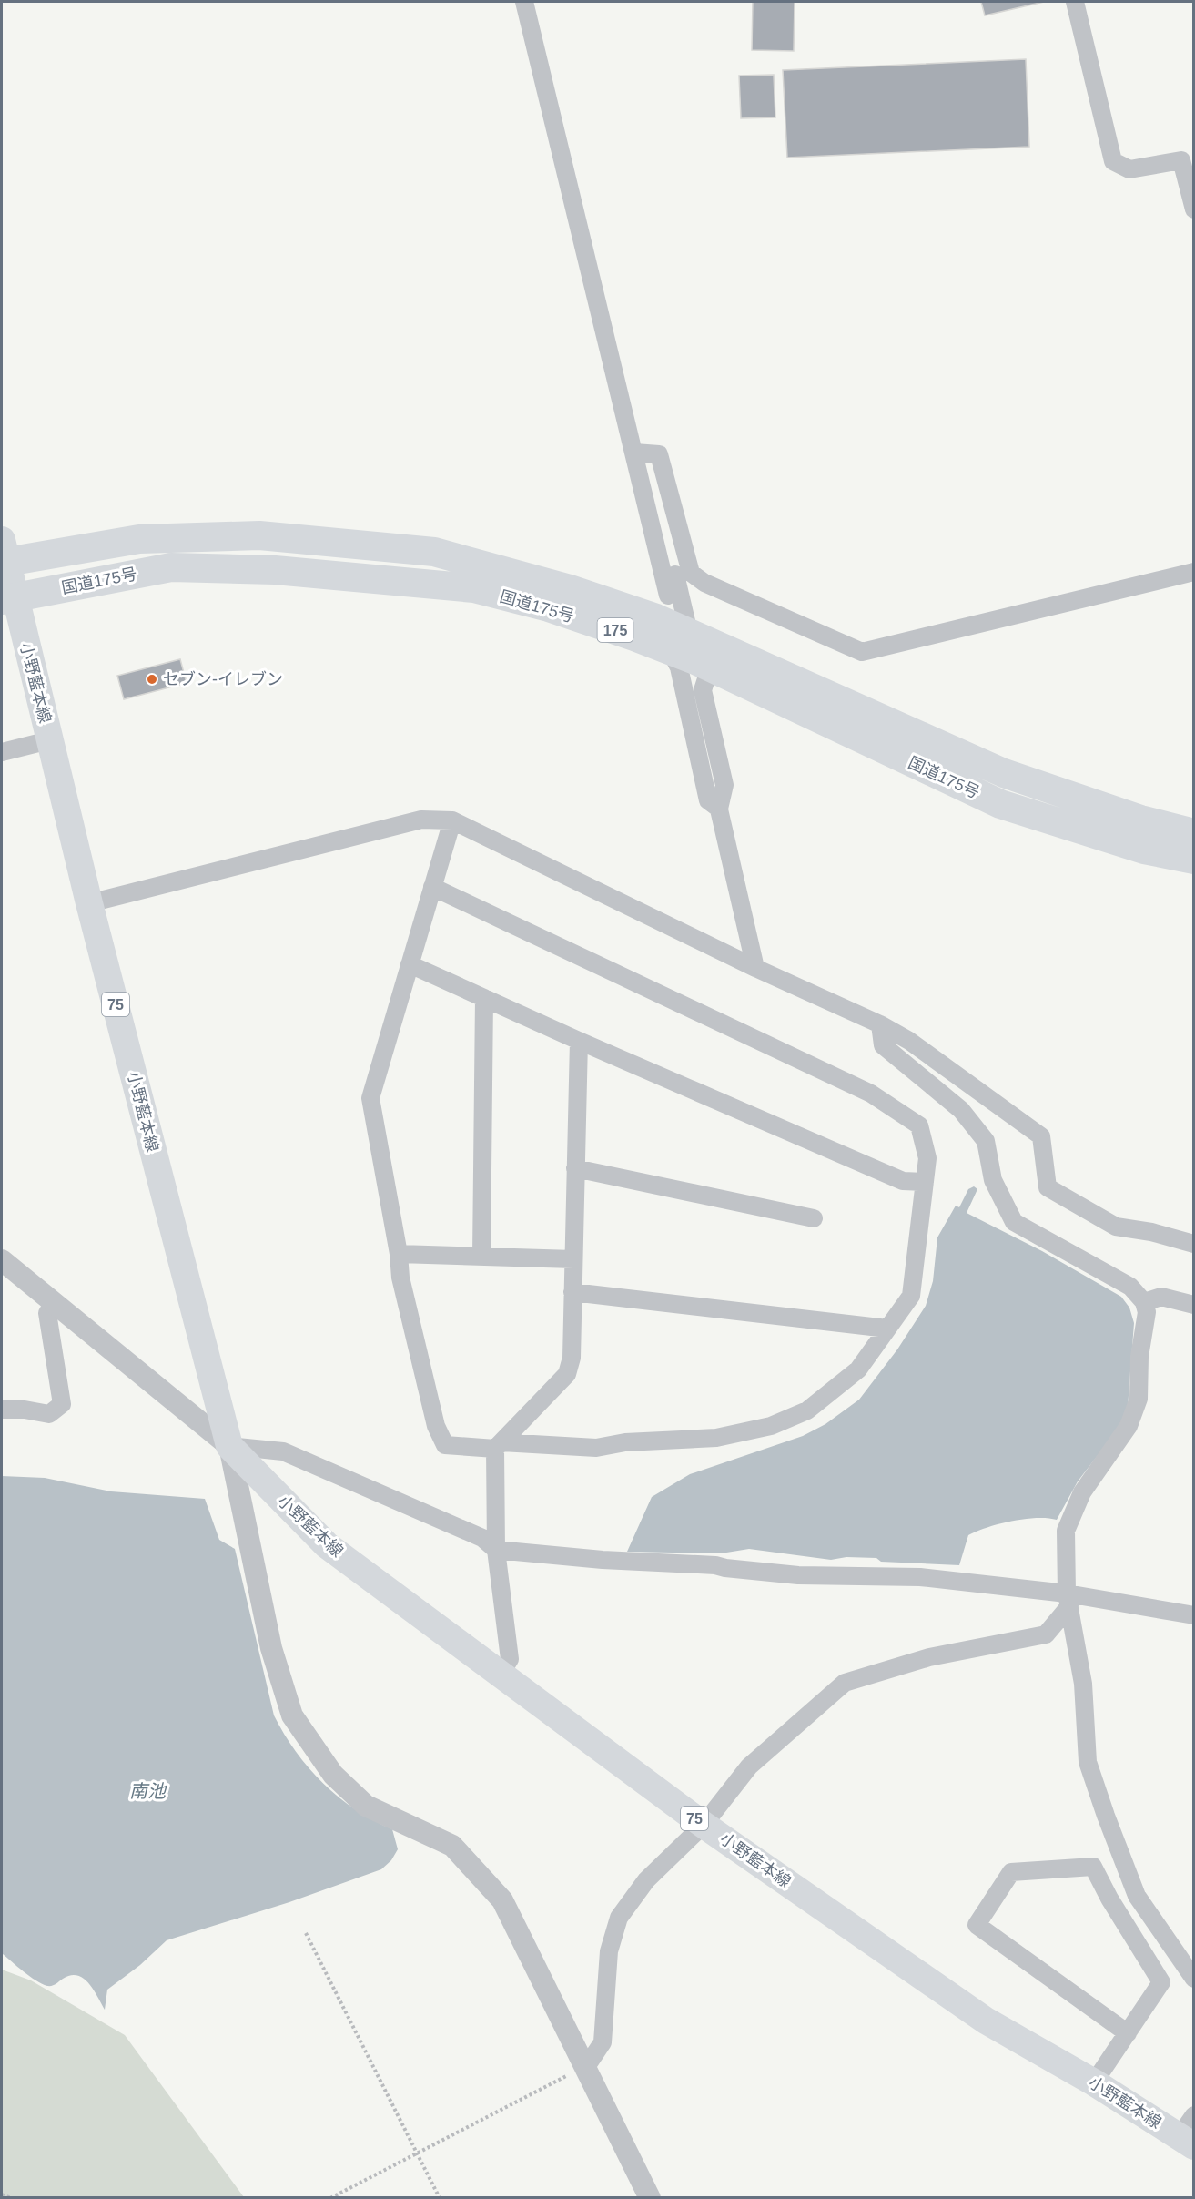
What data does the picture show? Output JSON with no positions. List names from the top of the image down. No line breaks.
{"streets":{"highway":["国道175号","175"],"main road":["小野藍本線","75"]},"crossings":[["国道175号","小野藍本線"]],"water":["南池"],"places":["セブン-イレブン"]}
